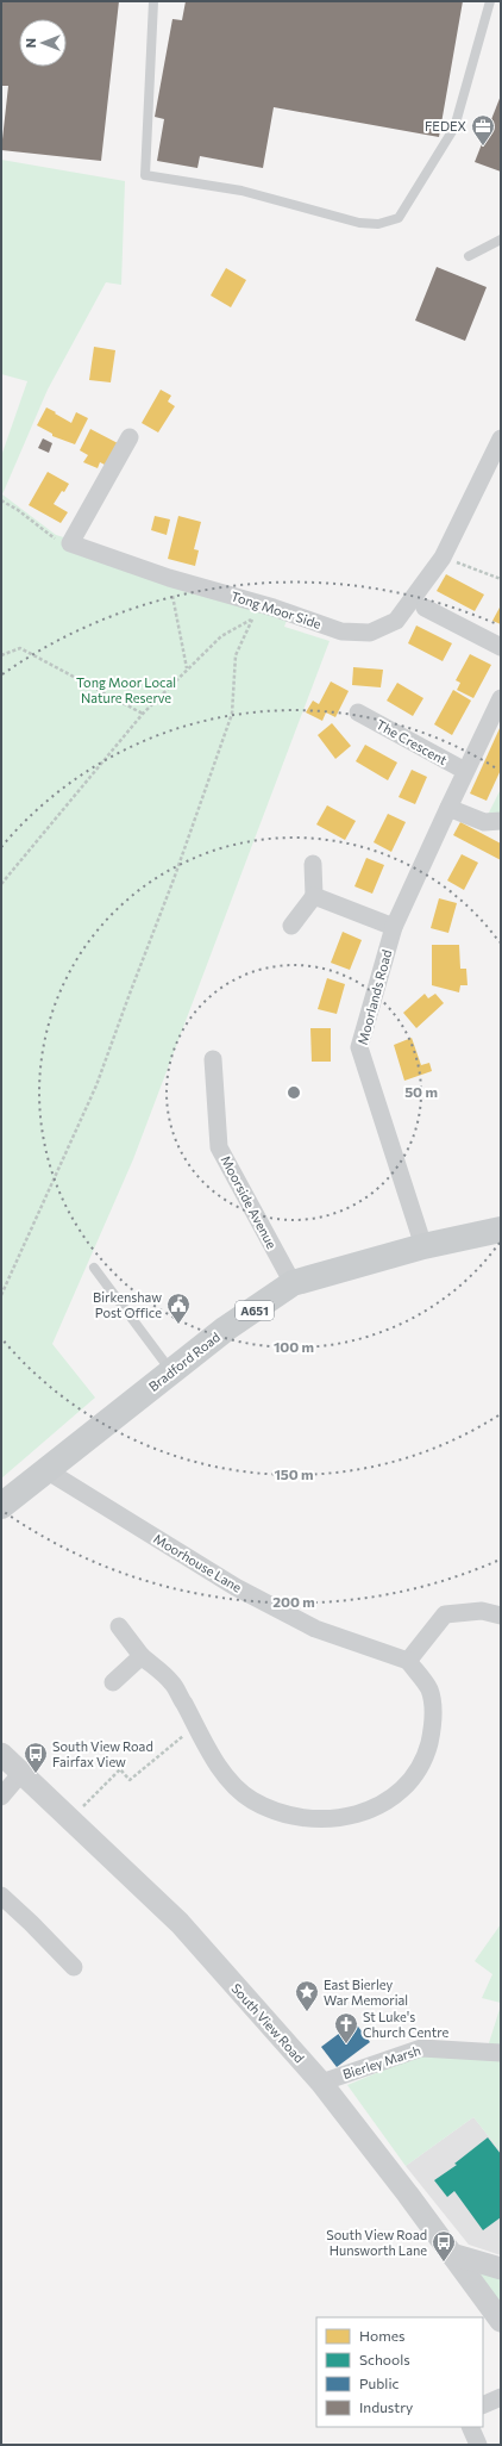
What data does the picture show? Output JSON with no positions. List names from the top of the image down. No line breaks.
{"streets":{"main road":["A651","Bradford Road"],"street":["Tong Moor Side","The Crescent","Moorlands Road","Moorside Avenue","Moorhouse Lane","South View Road","Bierley Marsh"]},"crossings":[["The Crescent","Moorlands Road"],["Moorlands Road","Bradford Road"],["Moorside Avenue","Bradford Road"],["Bradford Road","Moorhouse Lane"],["South View Road","Bierley Marsh"]],"parks":["Tong Moor Local Nature Reserve"],"places":{"office":["FEDEX"],"public building":["Birkenshaw Post Office"],"bus stop":["South View Road Fairfax View","South View Road Hunsworth Lane"],"place":["East Bierley War Memorial"],"church":["St Luke's Church Centre"]},"legend":["Homes","Schools","Public","Industry"],"north":"left","rings":["50 m","100 m","150 m","200 m"]}
